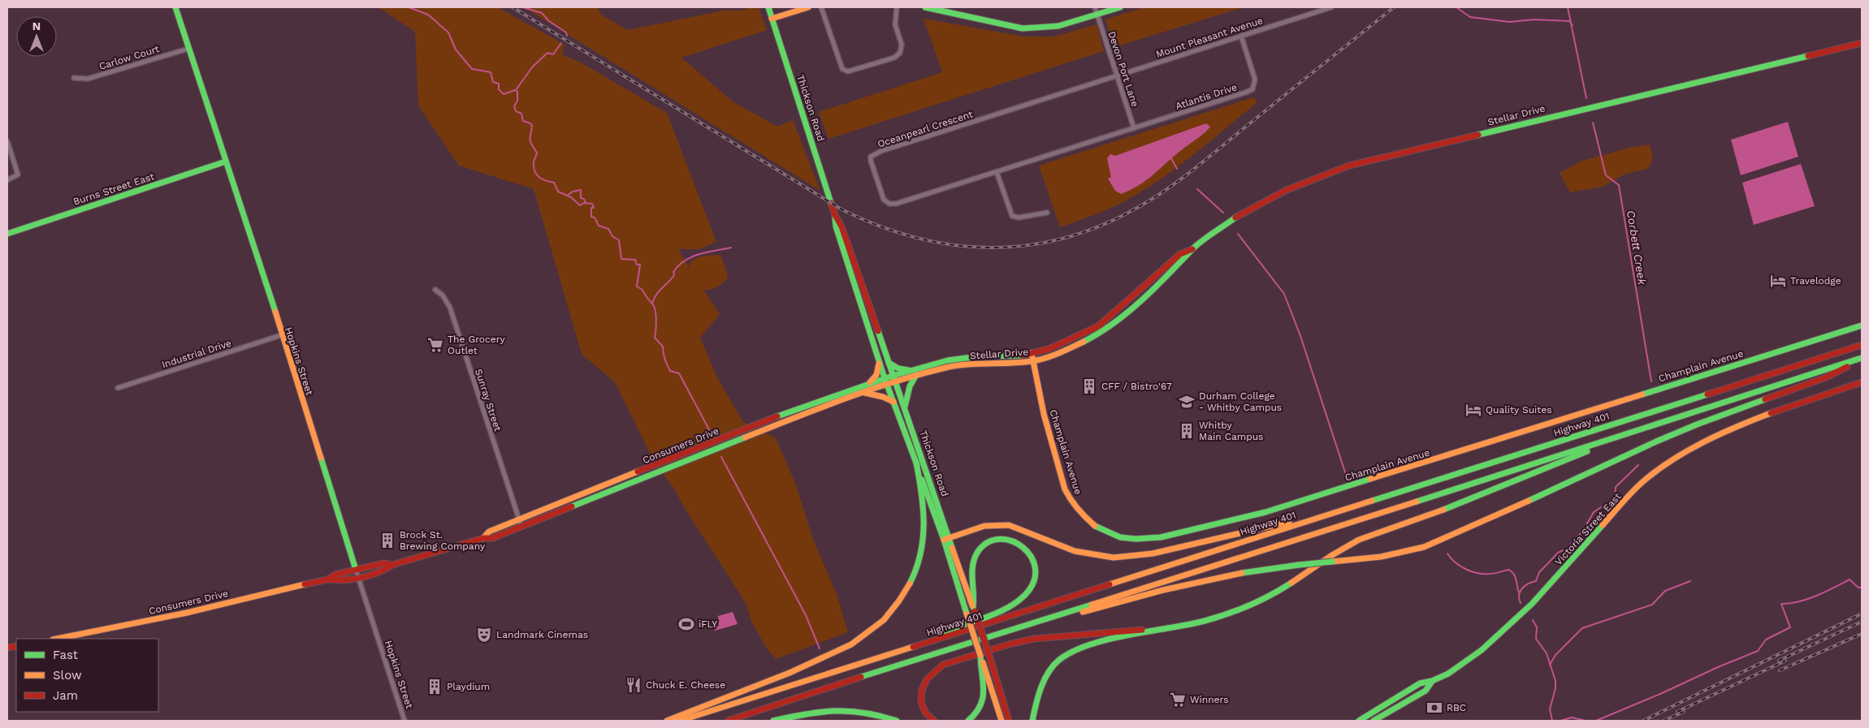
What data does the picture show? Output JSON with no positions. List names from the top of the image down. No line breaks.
{"streets":{"main road":["Thickson Road","Stellar Drive","Burns Street East","Hopkins Street","Champlain Avenue","Highway 401","Consumers Drive","Victoria Street East"],"street":["Mount Pleasant Avenue","Carlow Court","Devon Port Lane","Atlantis Drive","Oceanpearl Crescent","Industrial Drive","Sunray Street"]},"crossings":[["Mount Pleasant Avenue","Devon Port Lane"],["Mount Pleasant Avenue","Atlantis Drive"],["Mount Pleasant Avenue","Oceanpearl Crescent"],["Carlow Court","Hopkins Street"],["Devon Port Lane","Atlantis Drive"],["Devon Port Lane","Oceanpearl Crescent"],["Atlantis Drive","Oceanpearl Crescent"],["Thickson Road","Stellar Drive"],["Thickson Road","Consumers Drive"],["Stellar Drive","Champlain Avenue"],["Stellar Drive","Consumers Drive"],["Burns Street East","Hopkins Street"],["Industrial Drive","Hopkins Street"],["Hopkins Street","Consumers Drive"],["Sunray Street","Consumers Drive"]],"water":["Corbett Creek"],"places":{"hotel":["Travelodge","Quality Suites"],"supermarket":["The Grocery Outlet","Winners"],"building":["CFF / Bistro'67","Whitby Main Campus","Brock St. Brewing Company","Playdium"],"school or university":["Durham College - Whitby Campus"],"sports":["iFLY"],"theatre":["Landmark Cinemas"],"restaurant":["Chuck E. Cheese"],"bank":["RBC"]},"legend":["Fast","Slow","Jam"],"north":"top"}
